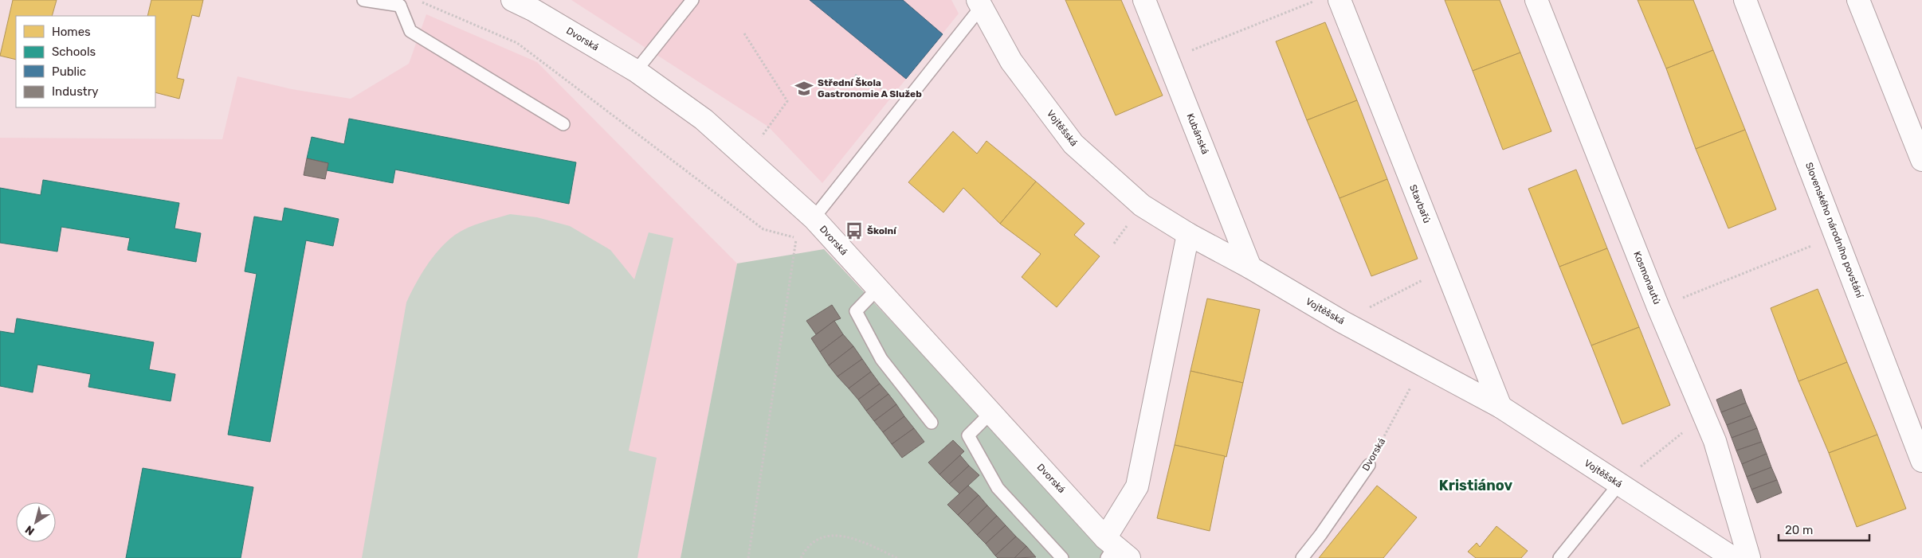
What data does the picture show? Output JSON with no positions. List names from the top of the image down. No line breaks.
{"streets":{"street":["Dvorská","Vojtěšská","Kubánská","Stavbařů","Slovenského národního povstání","Kosmonautů"]},"crossings":[["Dvorská","Vojtěšská"],["Vojtěšská","Kubánská"],["Vojtěšská","Stavbařů"]],"districts":["Kristiánov"],"places":{"school or university":["Střední Škola Gastronomie A Služeb"],"bus stop":["Školní"]},"legend":["Homes","Schools","Public","Industry"],"scale_bar":"20 m","north":"bottom left"}
